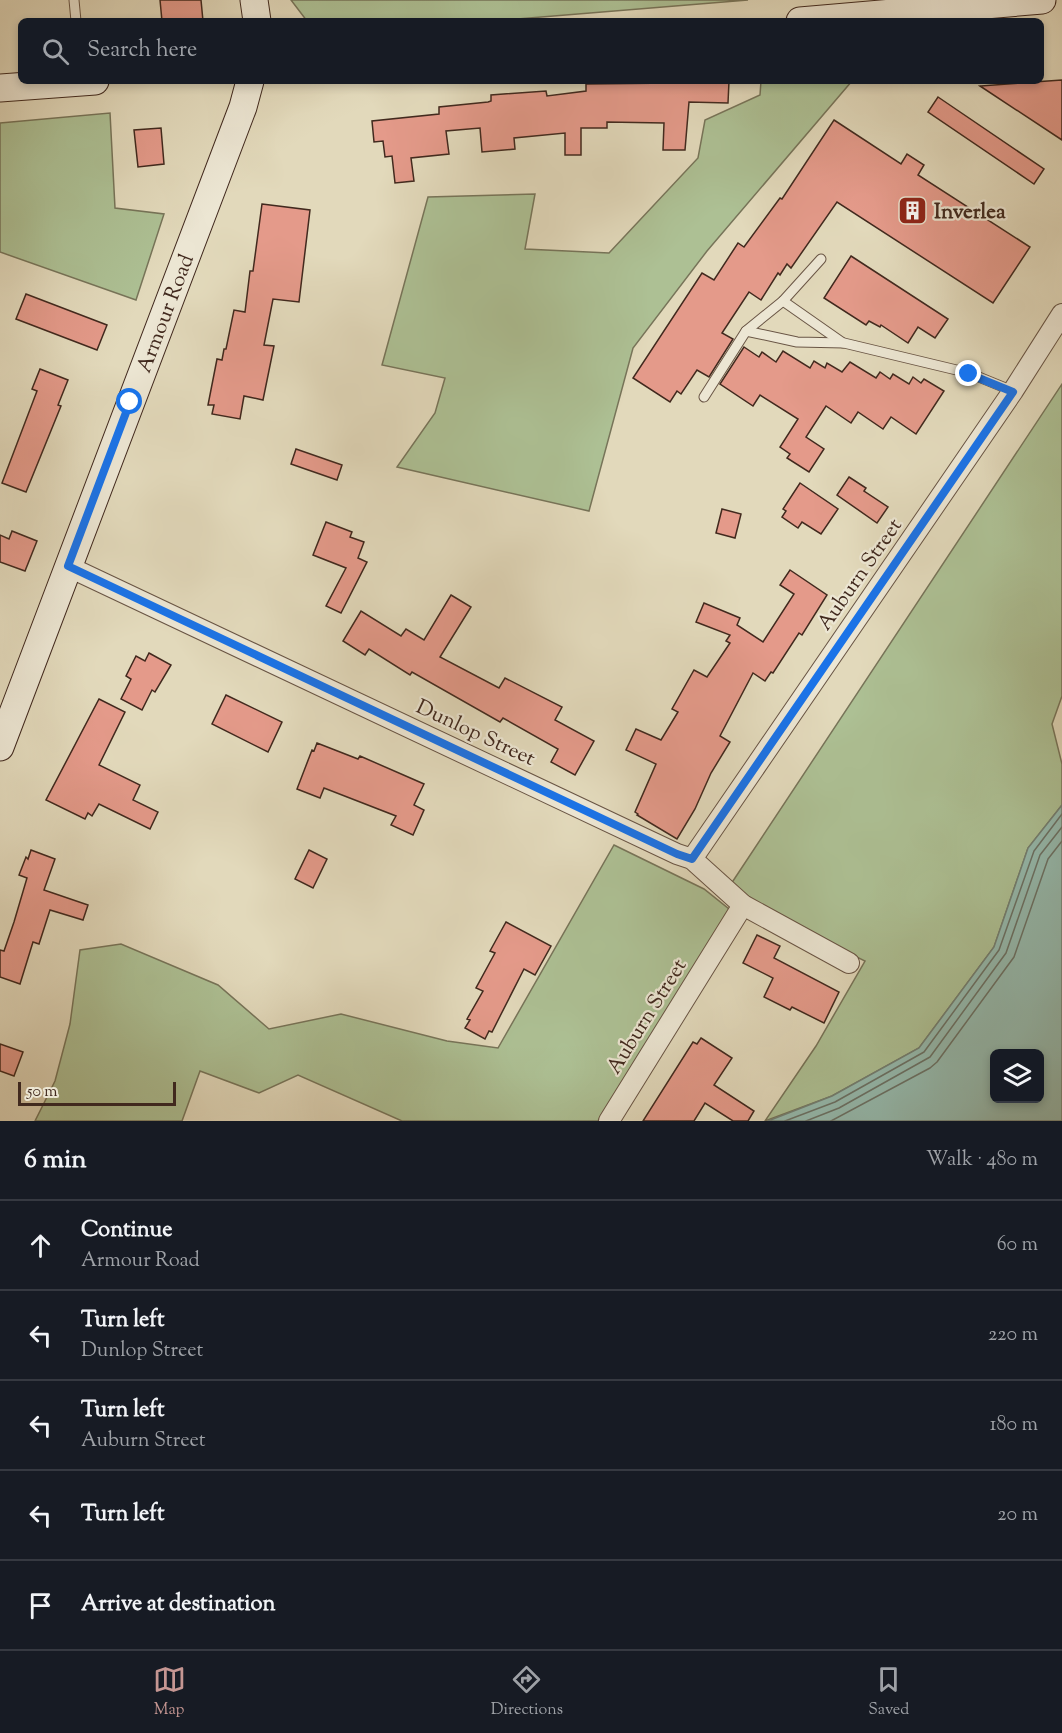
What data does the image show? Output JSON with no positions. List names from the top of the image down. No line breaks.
{"streets":{"main road":["Armour Road"],"street":["Auburn Street","Dunlop Street"]},"crossings":[["Armour Road","Dunlop Street"],["Auburn Street","Dunlop Street"]],"places":{"building":["Inverlea"]},"scale_bar":"50 m","page":{"search":"Search here","scale":"50 m","heading":["6 min","Walk · 480 m"],"list":[["Continue","Armour Road","60 m"],["Turn left","Dunlop Street","220 m"],["Turn left","Auburn Street","180 m"],["Turn left","20 m"],"Arrive at destination"],"nav":["Map","Directions","Saved"]}}
